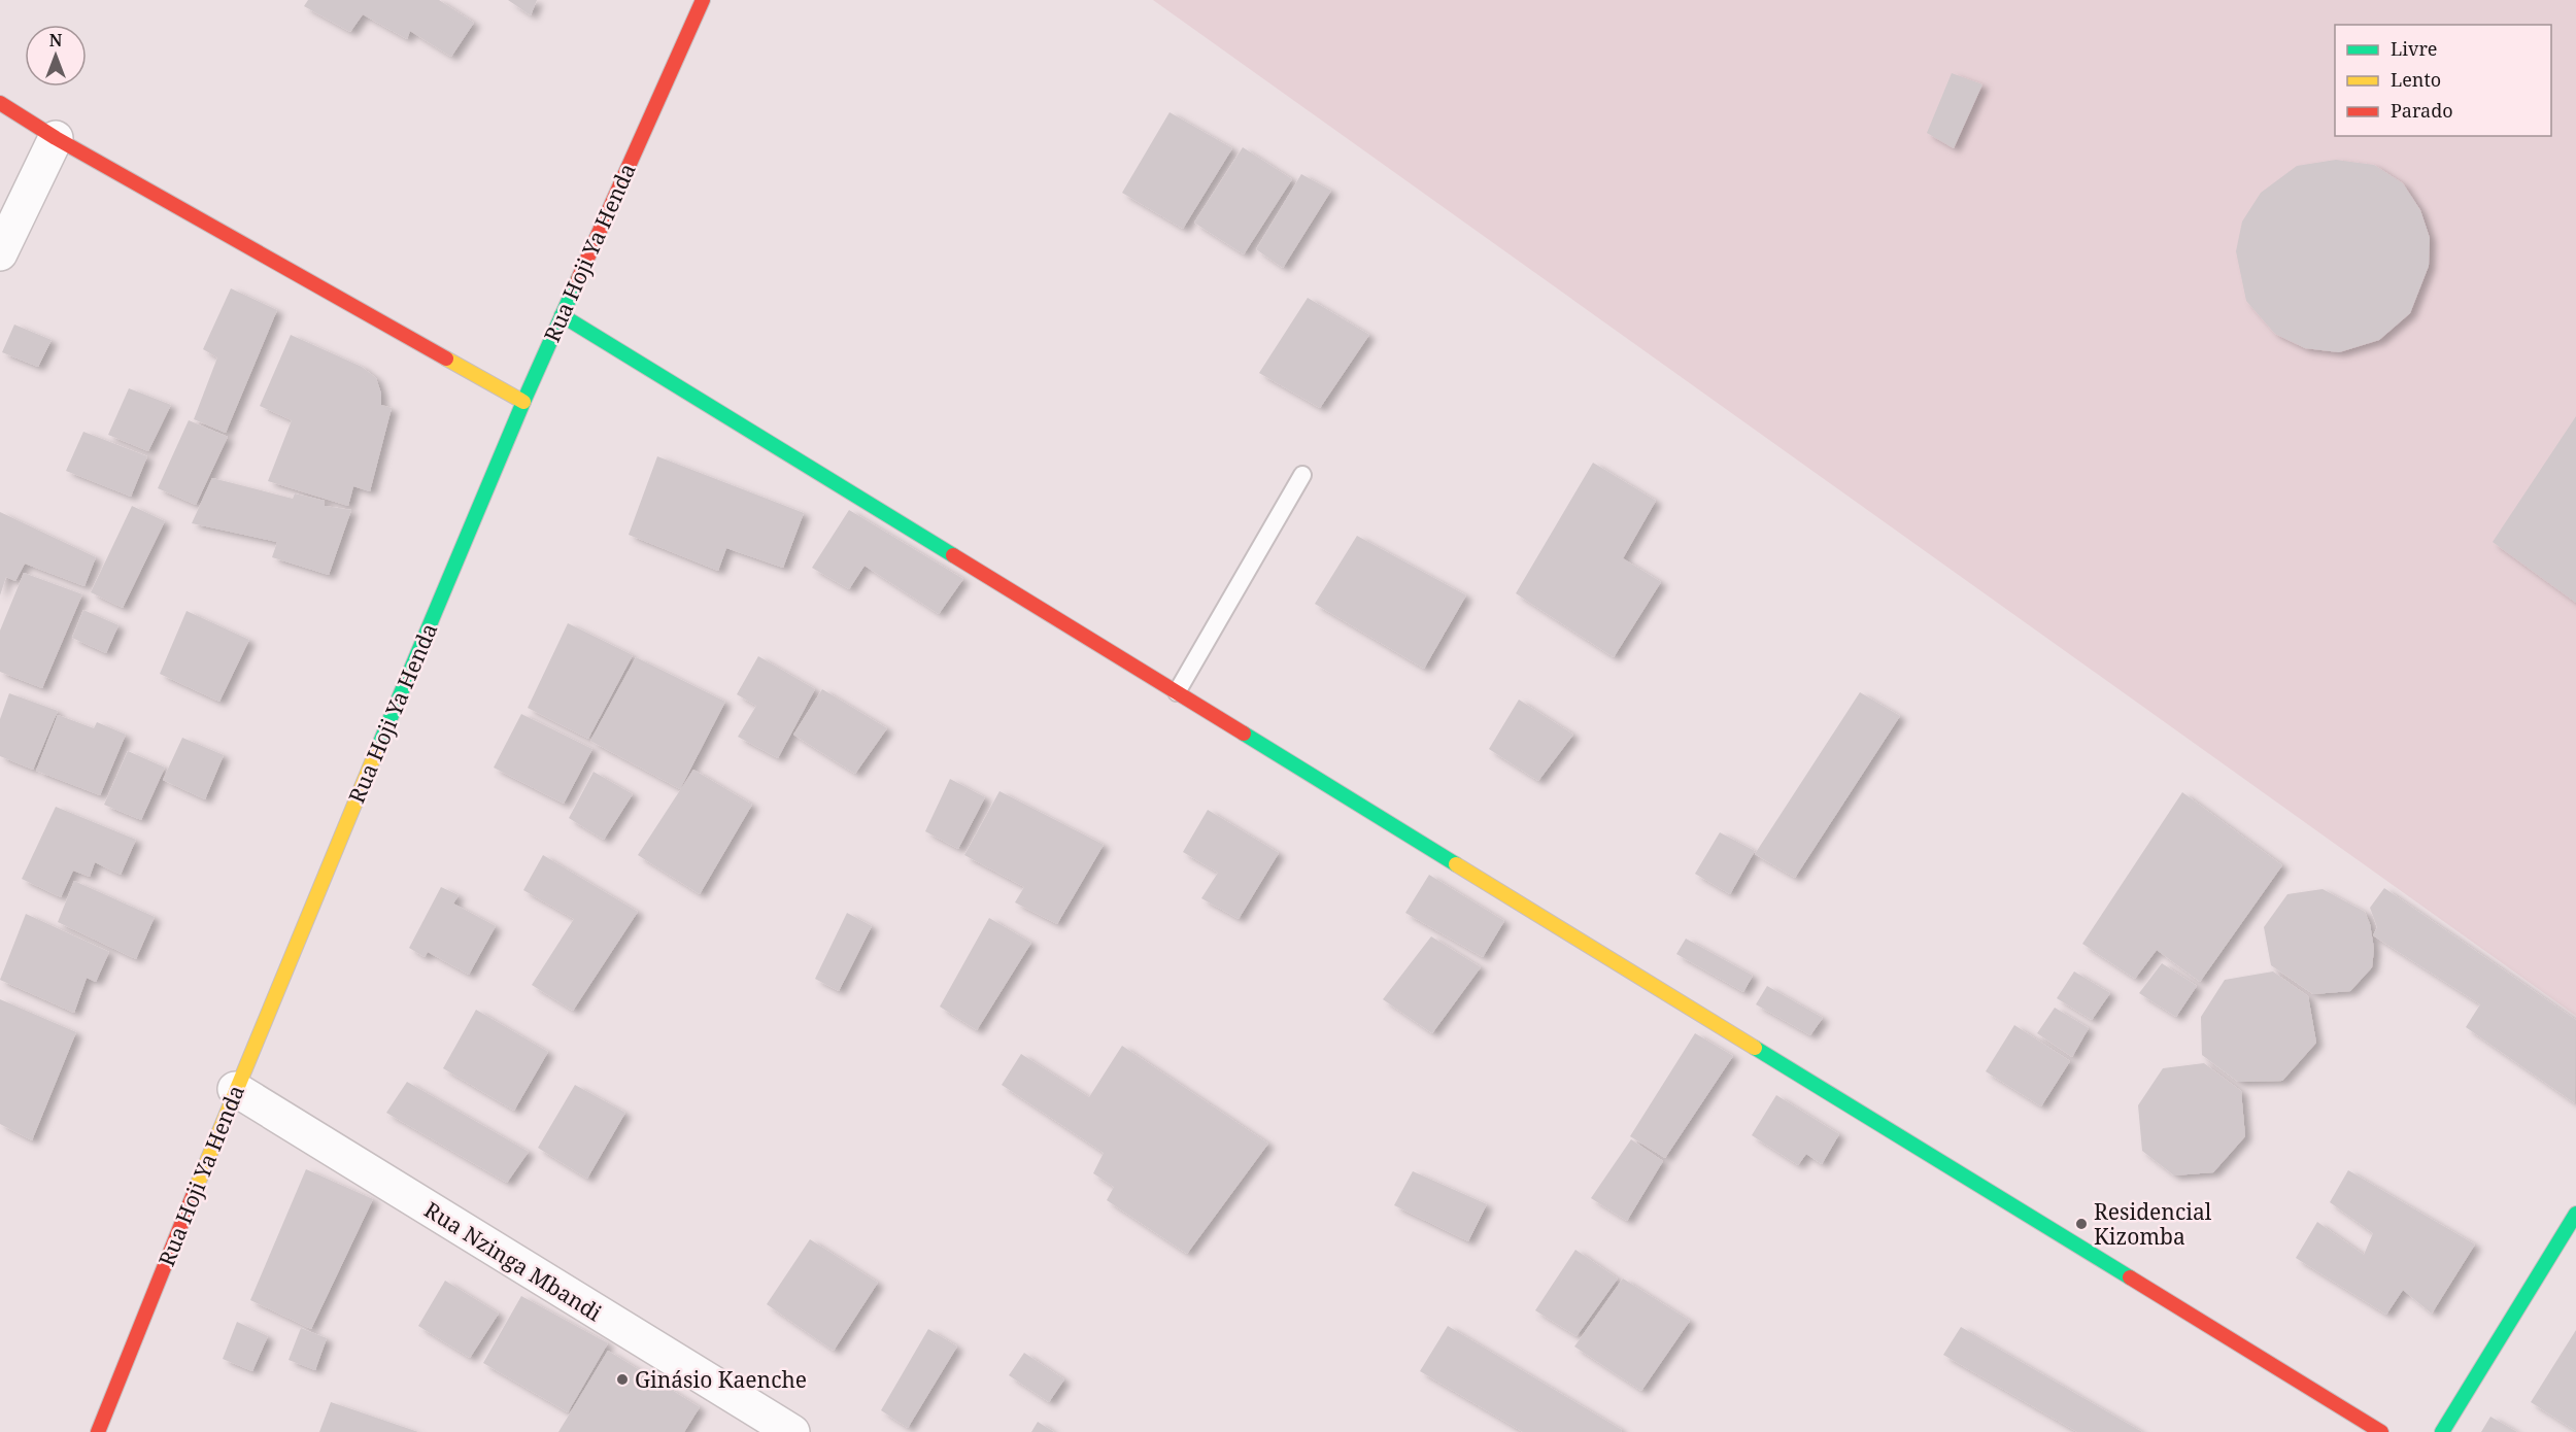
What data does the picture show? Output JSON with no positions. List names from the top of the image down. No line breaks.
{"streets":{"street":["Rua Hoji Ya Henda","Rua Nzinga Mbandi"]},"crossings":[["Rua Hoji Ya Henda","Rua Nzinga Mbandi"]],"places":["Residencial Kizomba","Ginásio Kaenche"],"legend":["Livre","Lento","Parado"],"north":"top"}
